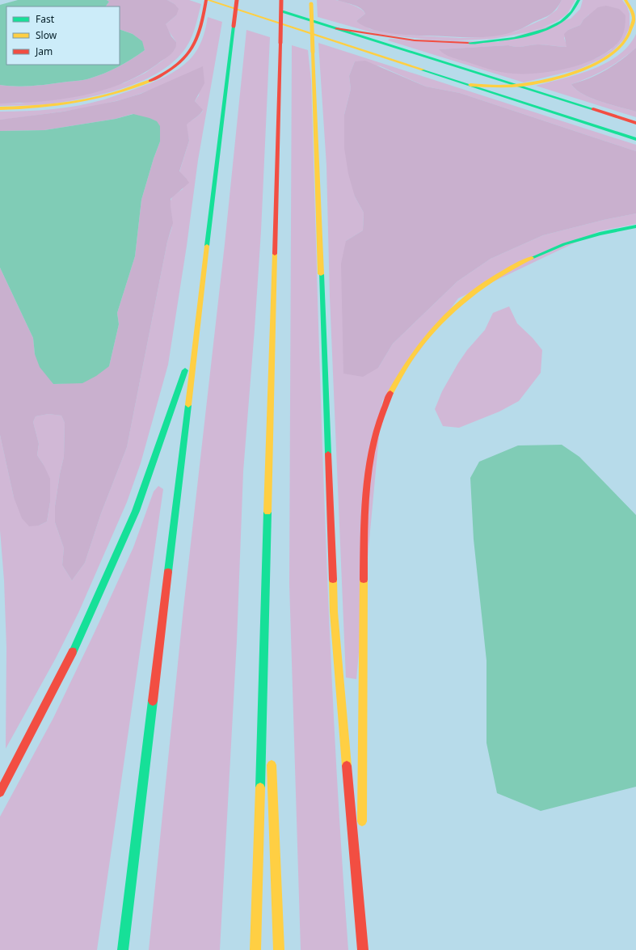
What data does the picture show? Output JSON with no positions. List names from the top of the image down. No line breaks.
{"legend":["Fast","Slow","Jam"]}
